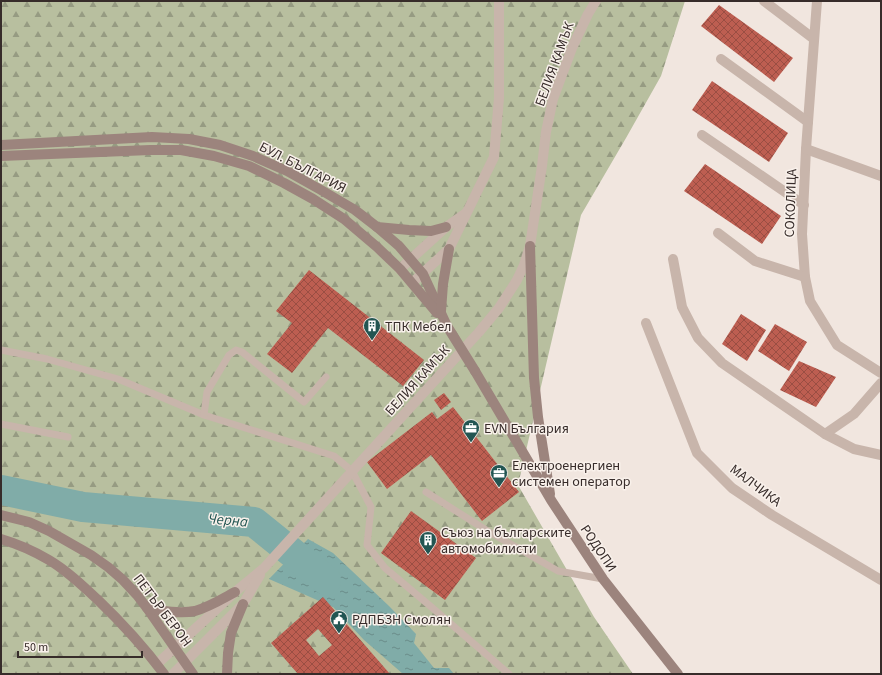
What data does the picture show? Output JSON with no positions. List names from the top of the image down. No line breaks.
{"streets":{"street":["БЕЛИЯ КАМЪК","БУЛ. БЪЛГАРИЯ","СОКОЛИЦА","МАЛЧИКА","РОДОПИ","ПЕТЪР БЕРОН"]},"crossings":[["БЕЛИЯ КАМЪК","ПЕТЪР БЕРОН"],["БУЛ. БЪЛГАРИЯ","РОДОПИ"]],"water":["Черна"],"places":{"building":["ТПК Мебел","Съюз на българските автомобилисти"],"office":["EVN България","Електроенергиен системен оператор"],"public building":["РДПБЗН Смолян"]},"scale_bar":"50 m"}
